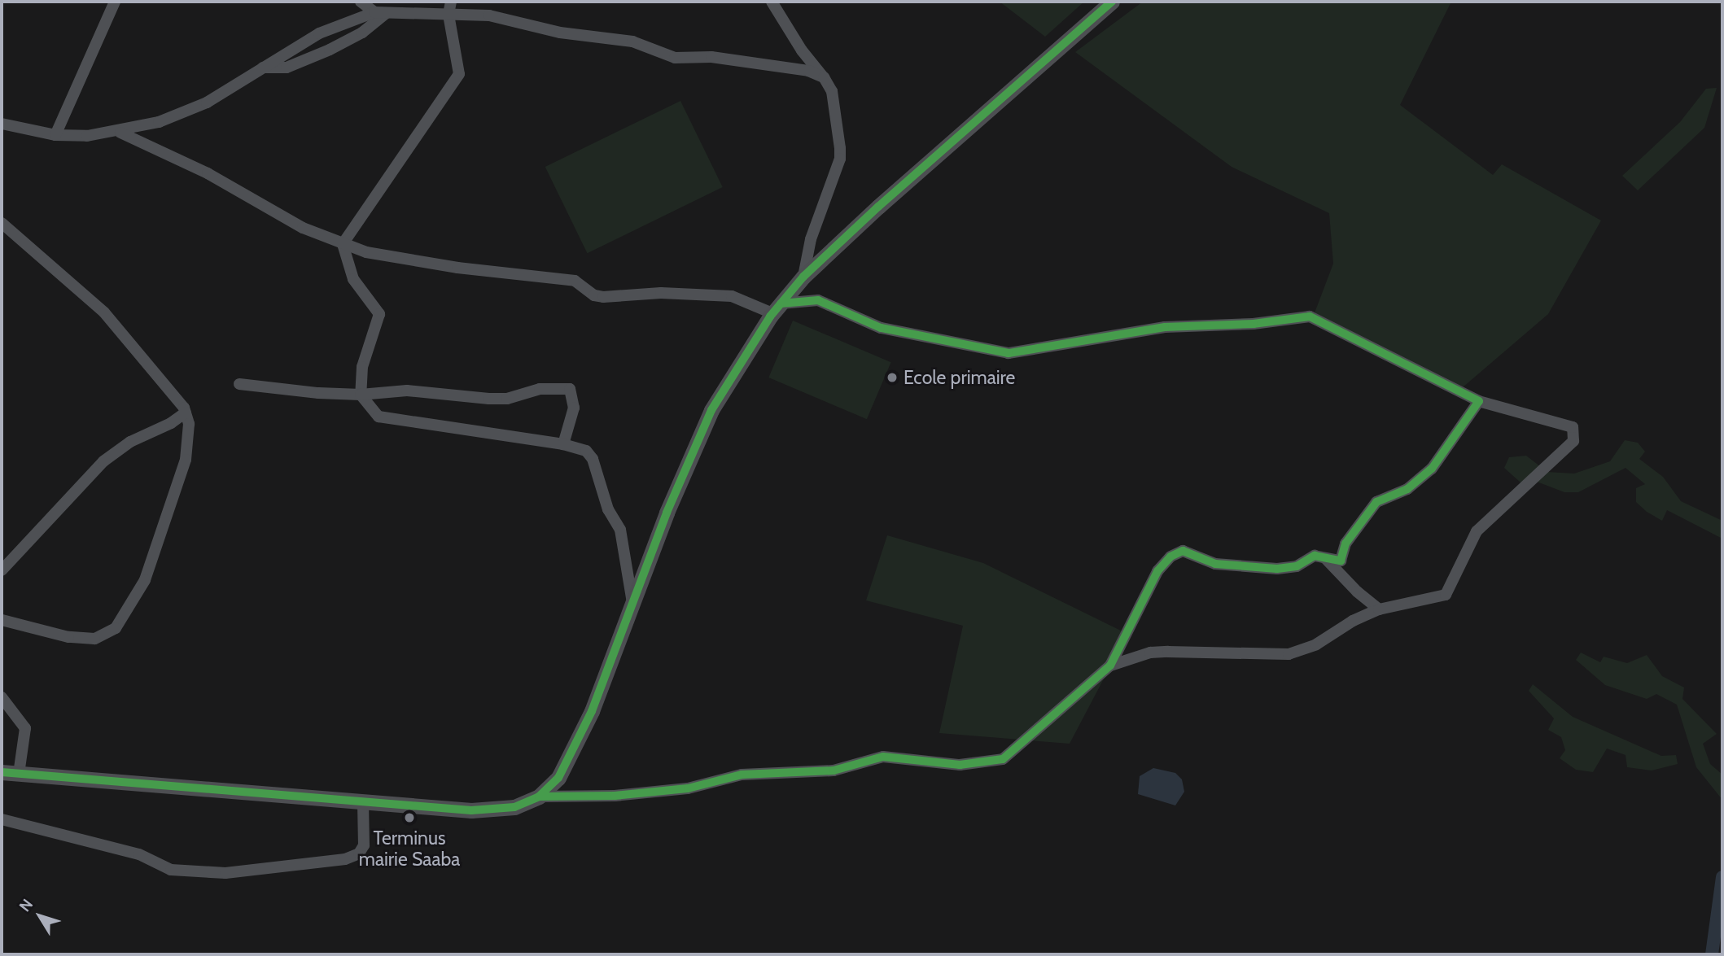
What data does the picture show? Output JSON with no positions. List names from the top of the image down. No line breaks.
{"places":["Ecole primaire","Terminus mairie Saaba"],"north":"top left"}
